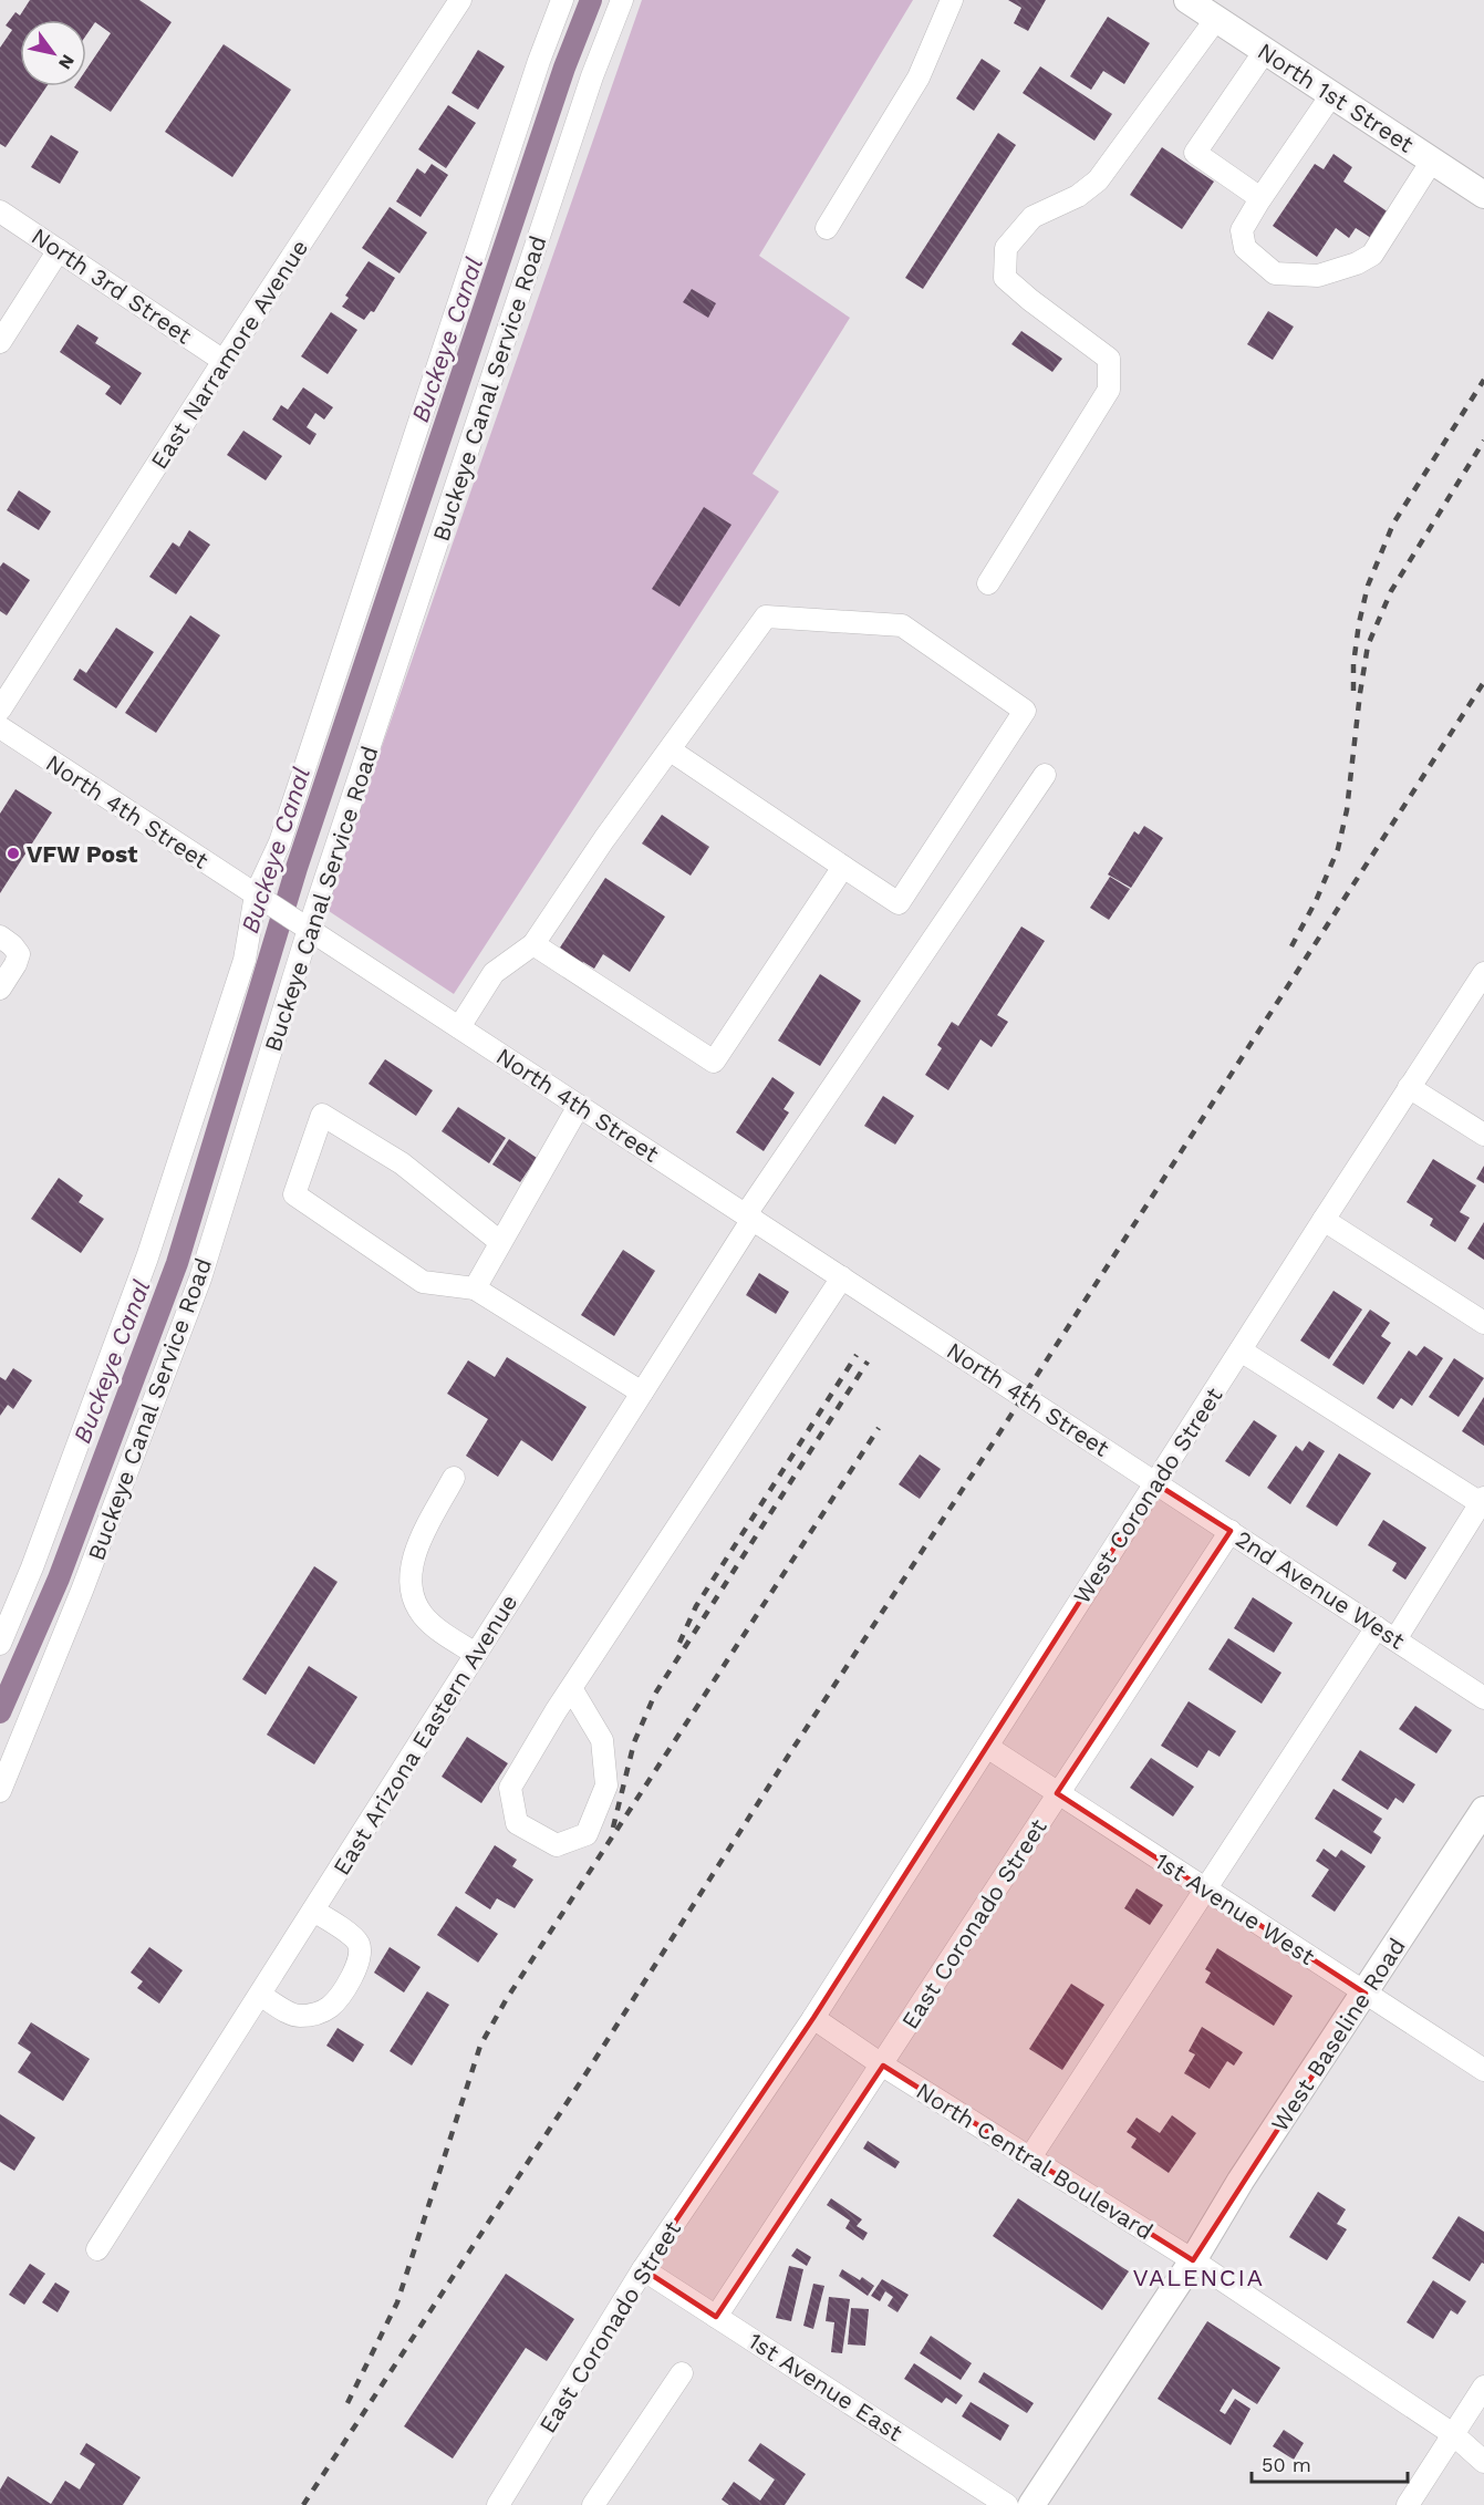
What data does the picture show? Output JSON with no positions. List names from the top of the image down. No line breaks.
{"streets":{"main road":["North 1st Street","West Baseline Road"],"street":["North 3rd Street","East Narramore Avenue","Buckeye Canal Service Road","North 4th Street","West Coronado Street","2nd Avenue West","East Arizona Eastern Avenue","1st Avenue West","East Coronado Street","North Central Boulevard","1st Avenue East"]},"crossings":[["North 3rd Street","East Narramore Avenue"],["Buckeye Canal Service Road","North 4th Street"],["North 4th Street","West Coronado Street"],["North 4th Street","2nd Avenue West"],["North 4th Street","East Arizona Eastern Avenue"],["West Coronado Street","2nd Avenue West"],["West Coronado Street","1st Avenue West"],["West Coronado Street","East Coronado Street"],["West Coronado Street","North Central Boulevard"],["2nd Avenue West","East Coronado Street"],["1st Avenue West","East Coronado Street"],["1st Avenue West","West Baseline Road"],["East Coronado Street","North Central Boulevard"],["East Coronado Street","1st Avenue East"],["West Baseline Road","North Central Boulevard"]],"districts":["VALENCIA"],"water":["Buckeye Canal"],"places":["VFW Post"],"scale_bar":"50 m","north":"bottom right"}
